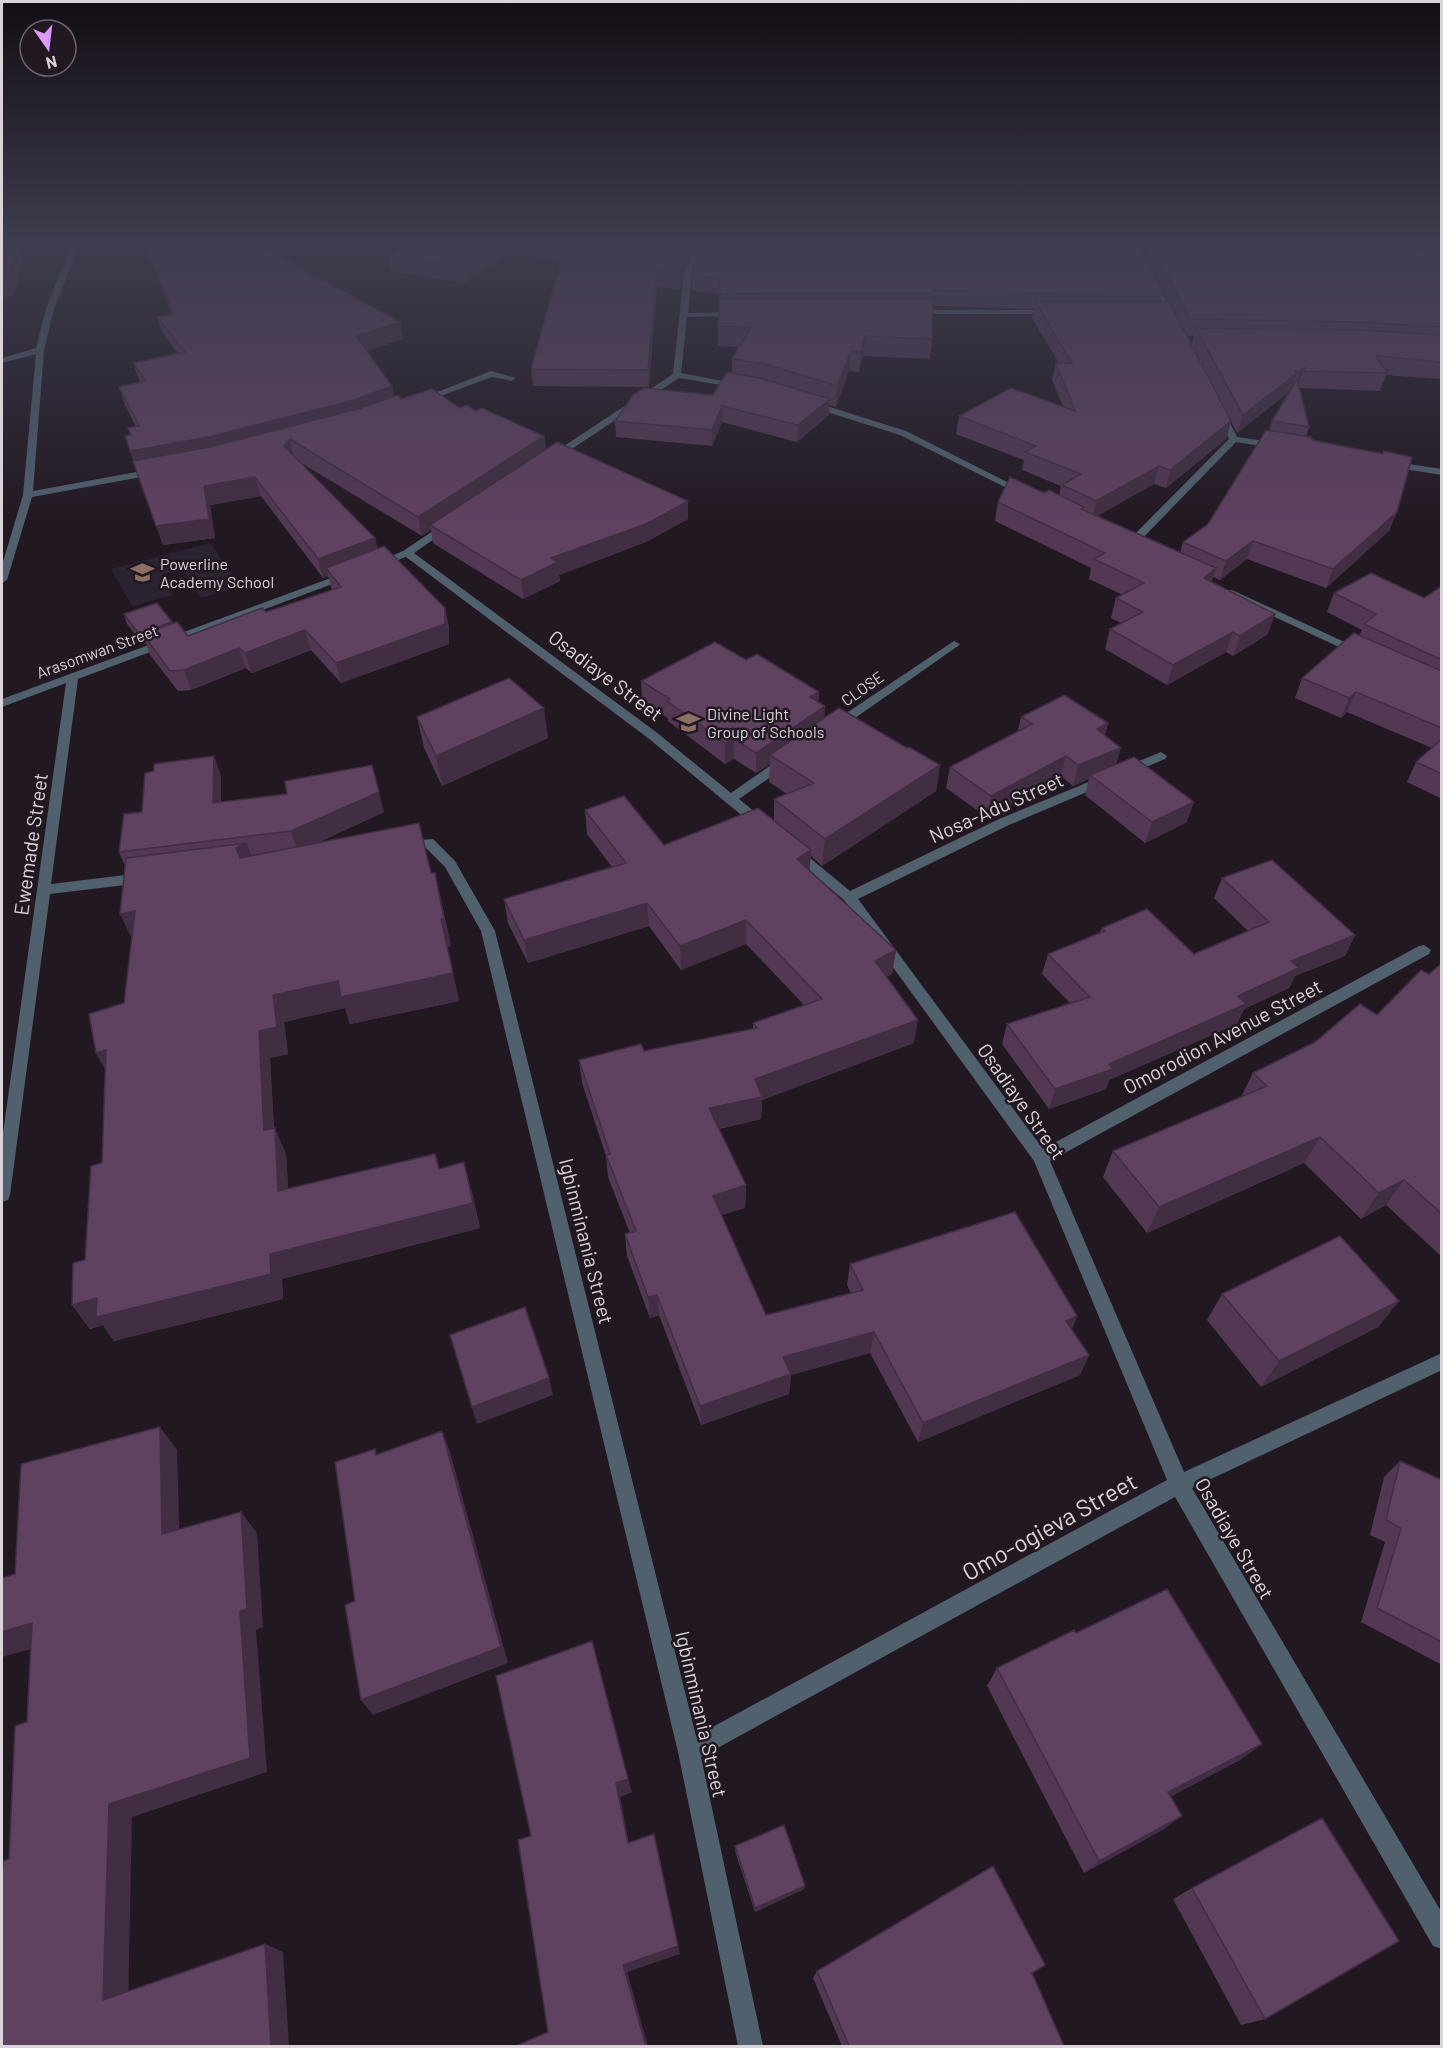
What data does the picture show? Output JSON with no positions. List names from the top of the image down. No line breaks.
{"streets":{"street":["Arasomwan Street","Osadiaye Street","CLOSE","Nosa-Adu Street","Ewemade Street","Omorodion Avenue Street","Igbinminania Street","Omo-ogieva Street"]},"crossings":[["Arasomwan Street","Osadiaye Street"],["Arasomwan Street","Ewemade Street"],["Osadiaye Street","Nosa-Adu Street"],["Osadiaye Street","Omorodion Avenue Street"],["Osadiaye Street","Omo-ogieva Street"],["Igbinminania Street","Omo-ogieva Street"]],"places":{"school or university":["Powerline Academy School","Divine Light Group of Schools"]},"north":"bottom"}
